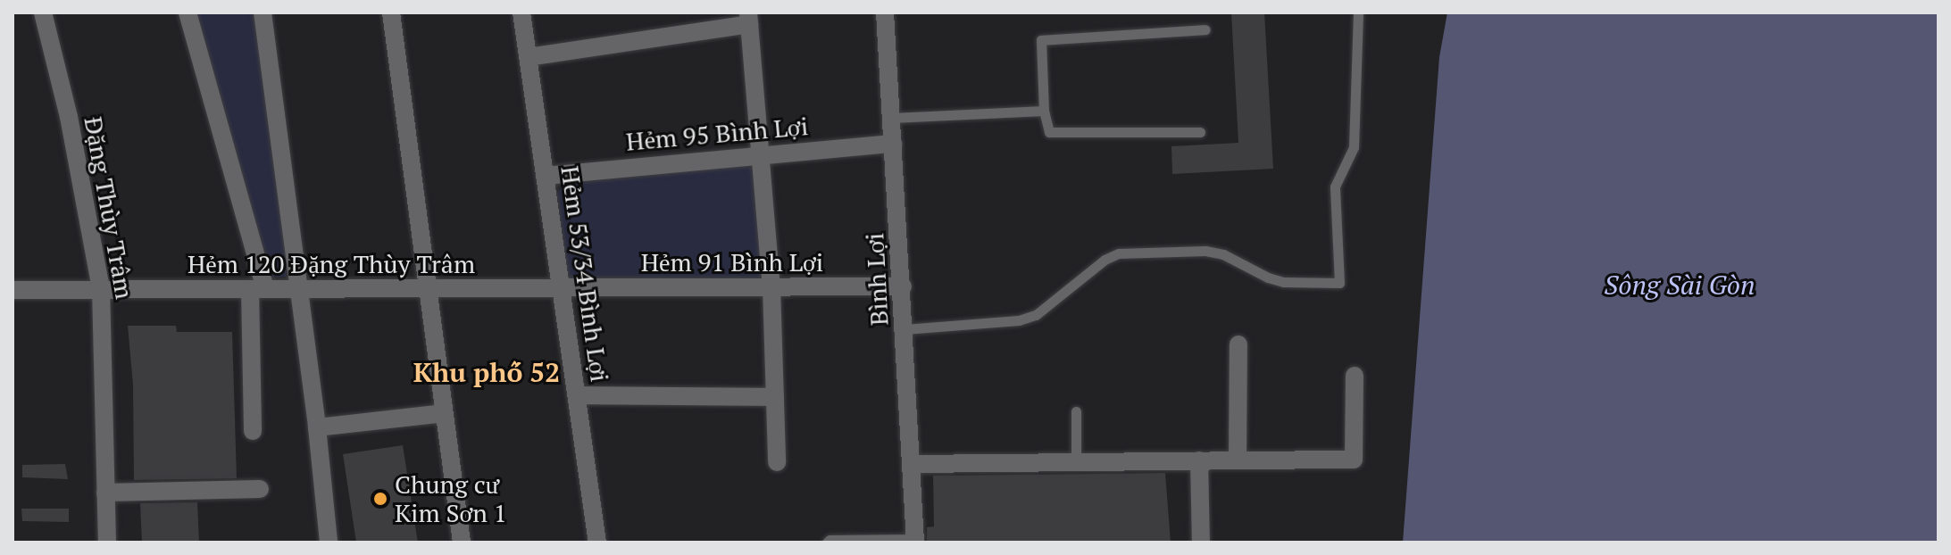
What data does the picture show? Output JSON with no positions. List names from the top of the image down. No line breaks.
{"streets":{"street":["Hẻm 95 Bình Lợi","Đặng Thùy Trâm","Hẻm 91 Bình Lợi","Hẻm 120 Đặng Thùy Trâm","Hẻm 53/34 Bình Lợi","Bình Lợi"]},"crossings":[["Hẻm 95 Bình Lợi","Hẻm 53/34 Bình Lợi"],["Hẻm 95 Bình Lợi","Bình Lợi"],["Đặng Thùy Trâm","Hẻm 120 Đặng Thùy Trâm"],["Hẻm 91 Bình Lợi","Hẻm 120 Đặng Thùy Trâm"],["Hẻm 91 Bình Lợi","Hẻm 53/34 Bình Lợi"],["Hẻm 91 Bình Lợi","Bình Lợi"],["Hẻm 120 Đặng Thùy Trâm","Hẻm 53/34 Bình Lợi"]],"districts":["Khu phố 52"],"water":["Sông Sài Gòn"],"places":["Chung cư Kim Sơn 1"]}
